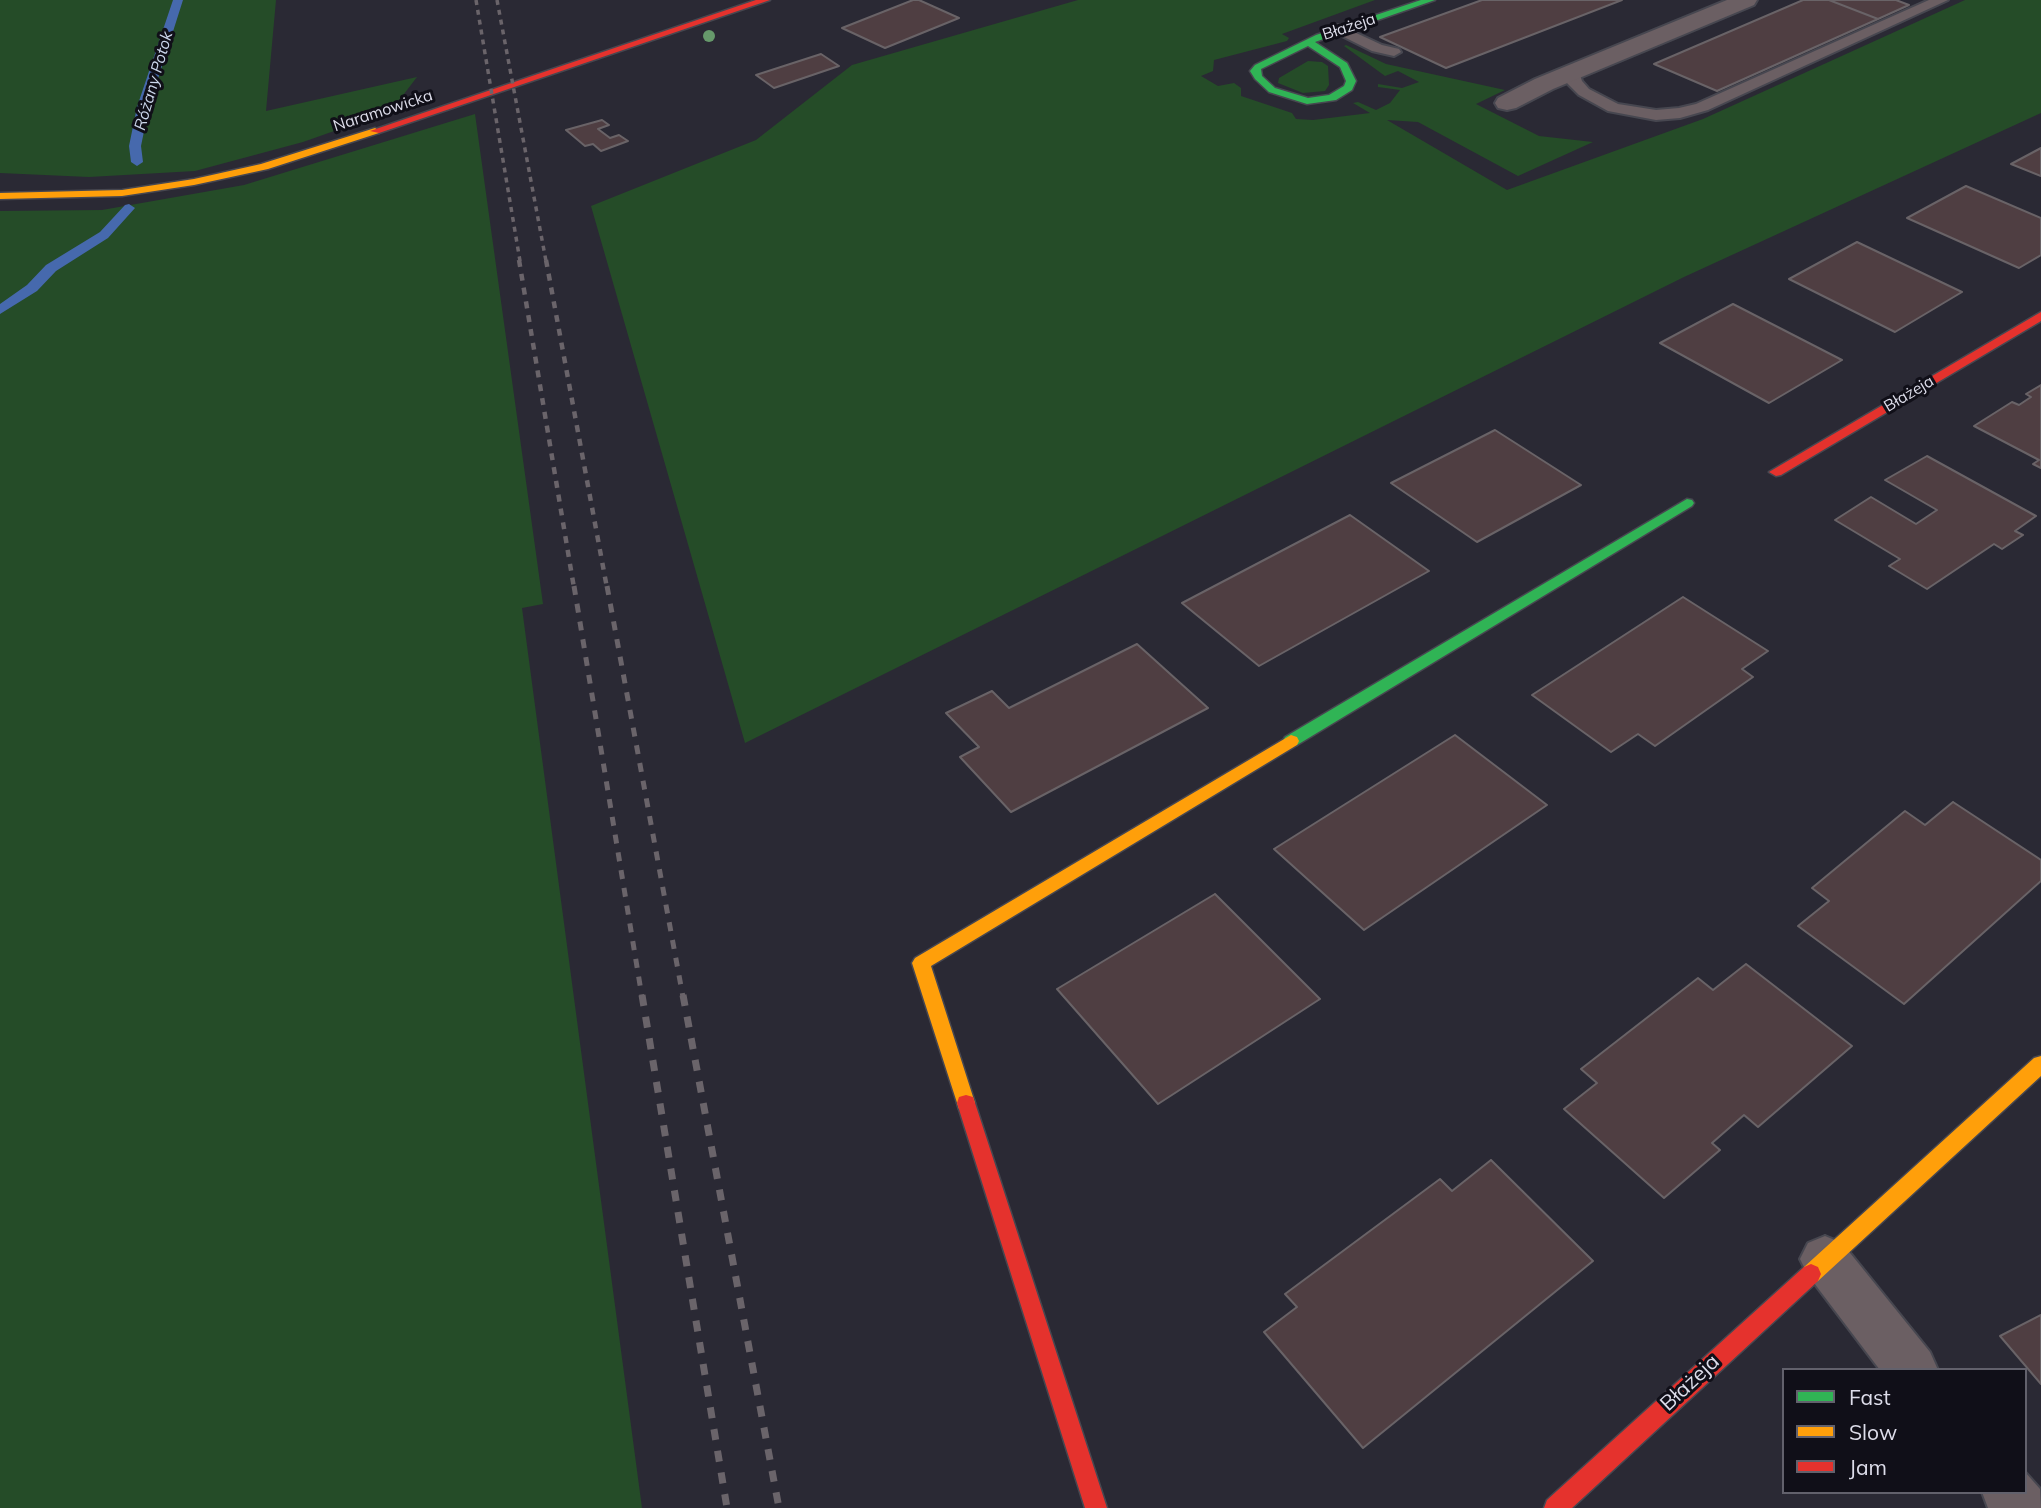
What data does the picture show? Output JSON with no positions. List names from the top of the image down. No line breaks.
{"streets":{"street":["Błażeja","Naramowicka"]},"water":["Różany Potok"],"legend":["Fast","Slow","Jam"]}
